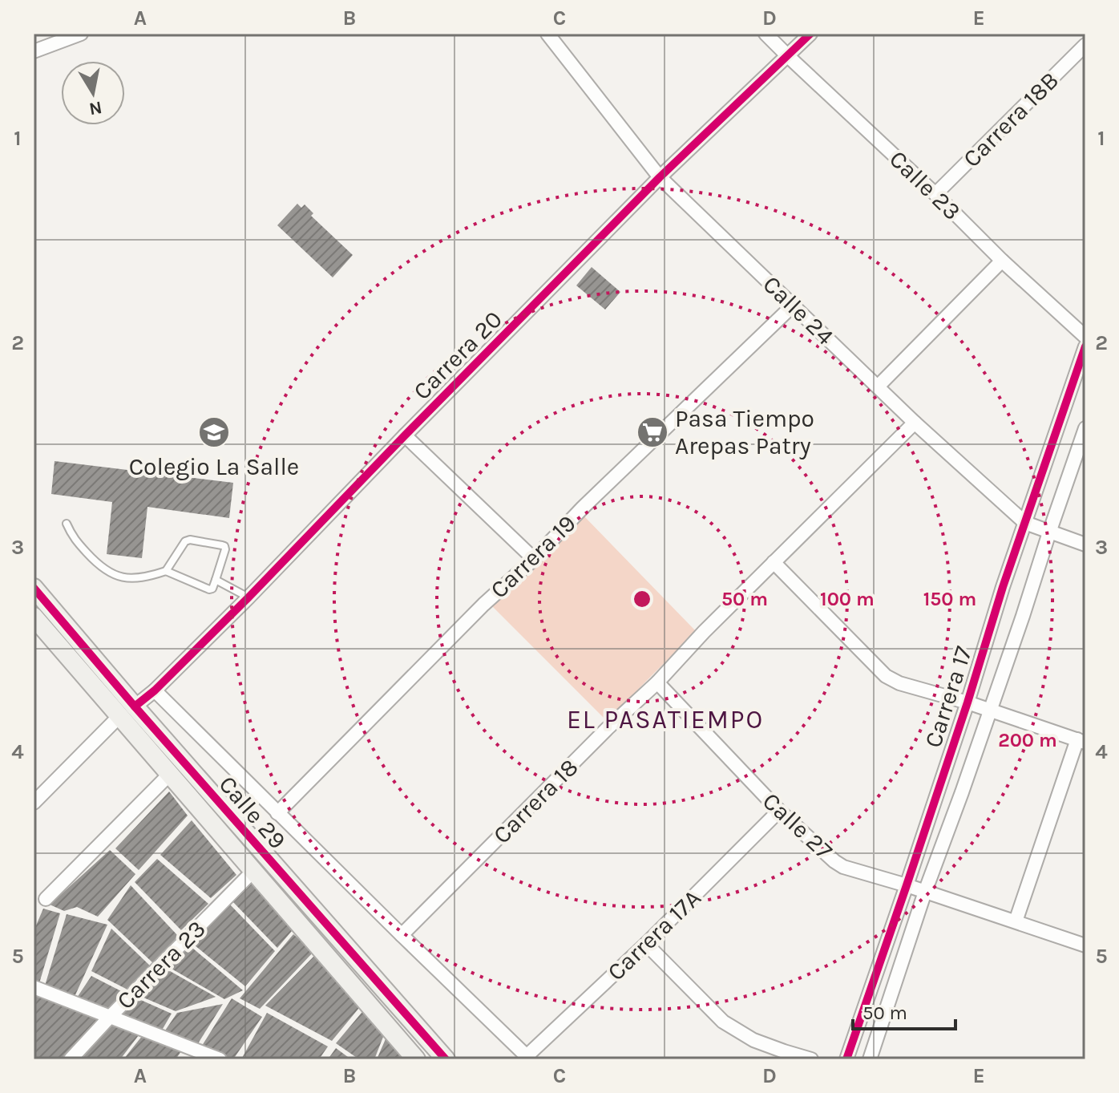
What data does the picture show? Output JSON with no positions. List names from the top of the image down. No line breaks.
{"streets":{"main road":["Calle 29"],"street":["Carrera 18B","Calle 23","Calle 24","Carrera 20","Carrera 19","Carrera 17","Carrera 18","Calle 27","Carrera 17A","Carrera 23"]},"crossings":[["Carrera 18B","Calle 23"],["Calle 23","Carrera 20"],["Calle 24","Carrera 20"],["Calle 24","Carrera 19"],["Calle 24","Carrera 17"],["Calle 24","Carrera 18"],["Carrera 20","Calle 29"],["Carrera 17","Calle 27"],["Carrera 18","Calle 27"],["Calle 29","Carrera 23"],["Calle 27","Carrera 17A"]],"districts":["EL PASATIEMPO"],"places":{"school or university":["Colegio La Salle"],"supermarket":["Pasa Tiempo Arepas Patry"]},"scale_bar":"50 m","north":"bottom","grid":{"columns":["A","B","C","D","E"],"rows":["1","2","3","4","5"]},"rings":["50 m","100 m","150 m","200 m"]}
